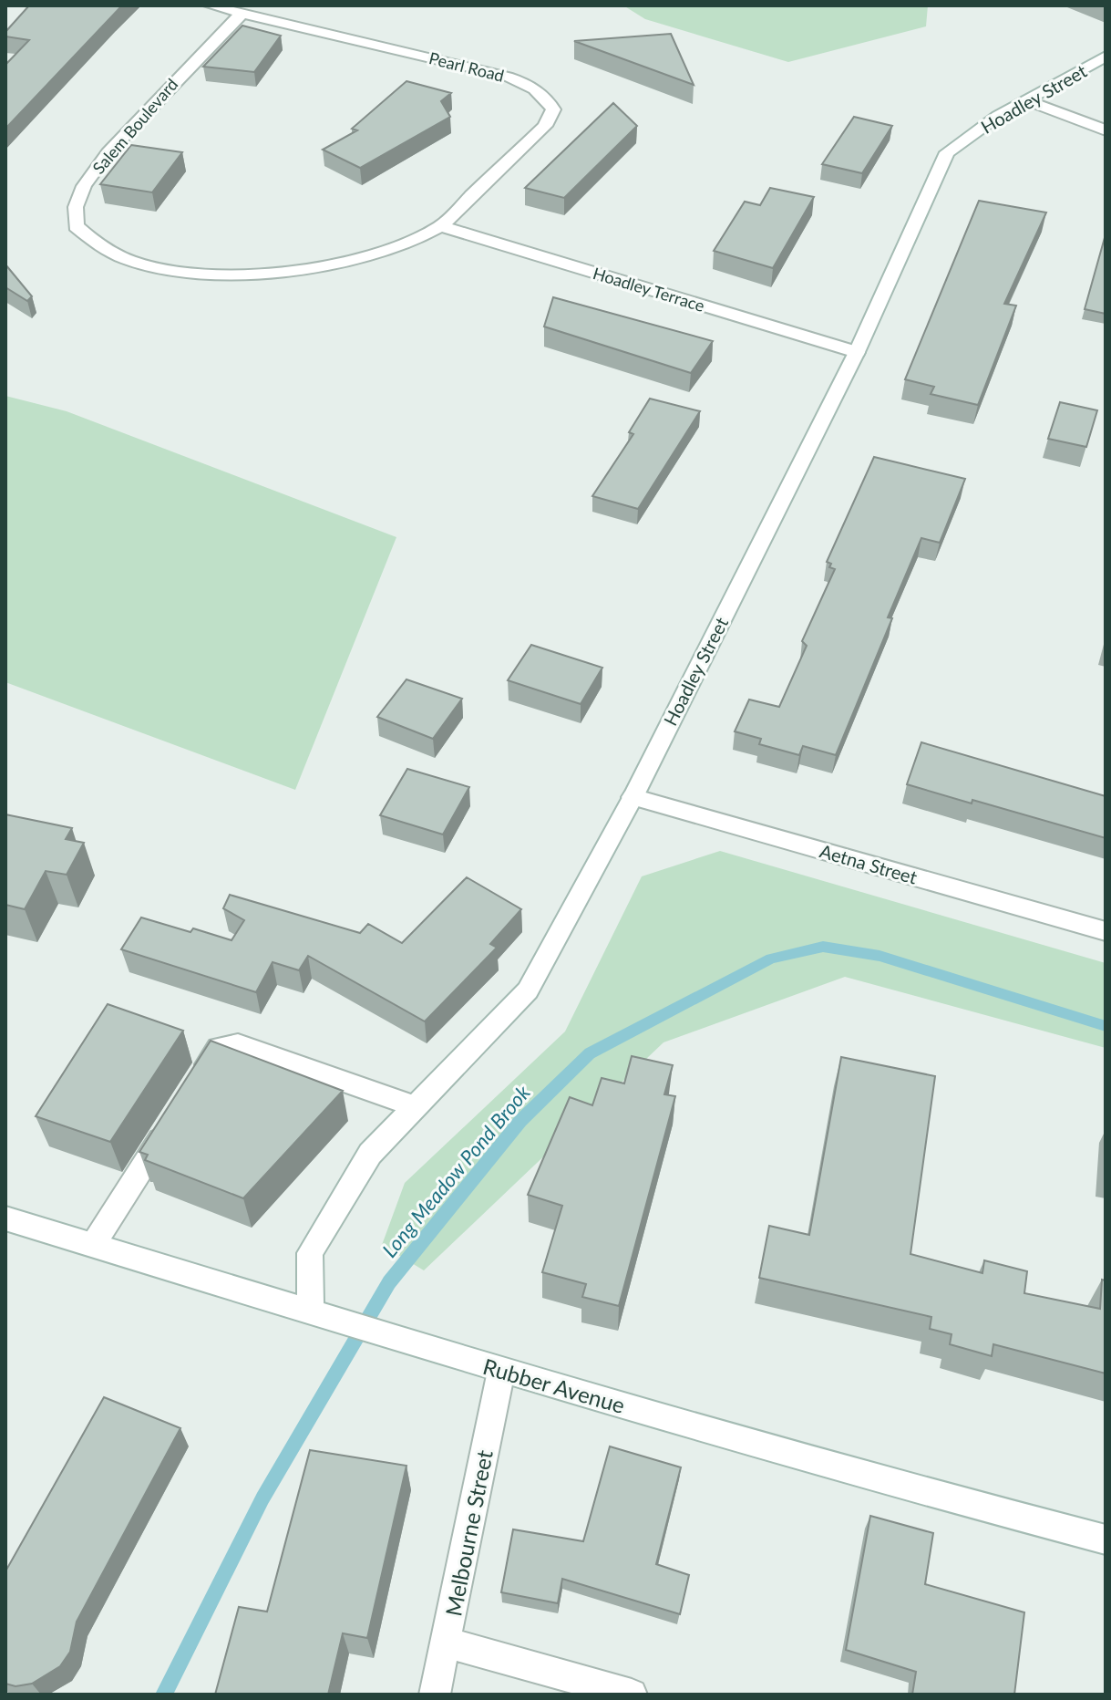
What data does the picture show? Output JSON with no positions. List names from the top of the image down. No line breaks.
{"streets":{"street":["Pearl Road","Hoadley Street","Salem Boulevard","Hoadley Terrace","Aetna Street","Rubber Avenue","Melbourne Street"]},"crossings":[["Pearl Road","Salem Boulevard"],["Pearl Road","Hoadley Terrace"],["Hoadley Street","Hoadley Terrace"],["Hoadley Street","Aetna Street"],["Hoadley Street","Rubber Avenue"],["Salem Boulevard","Hoadley Terrace"],["Rubber Avenue","Melbourne Street"]],"water":["Long Meadow Pond Brook"]}
